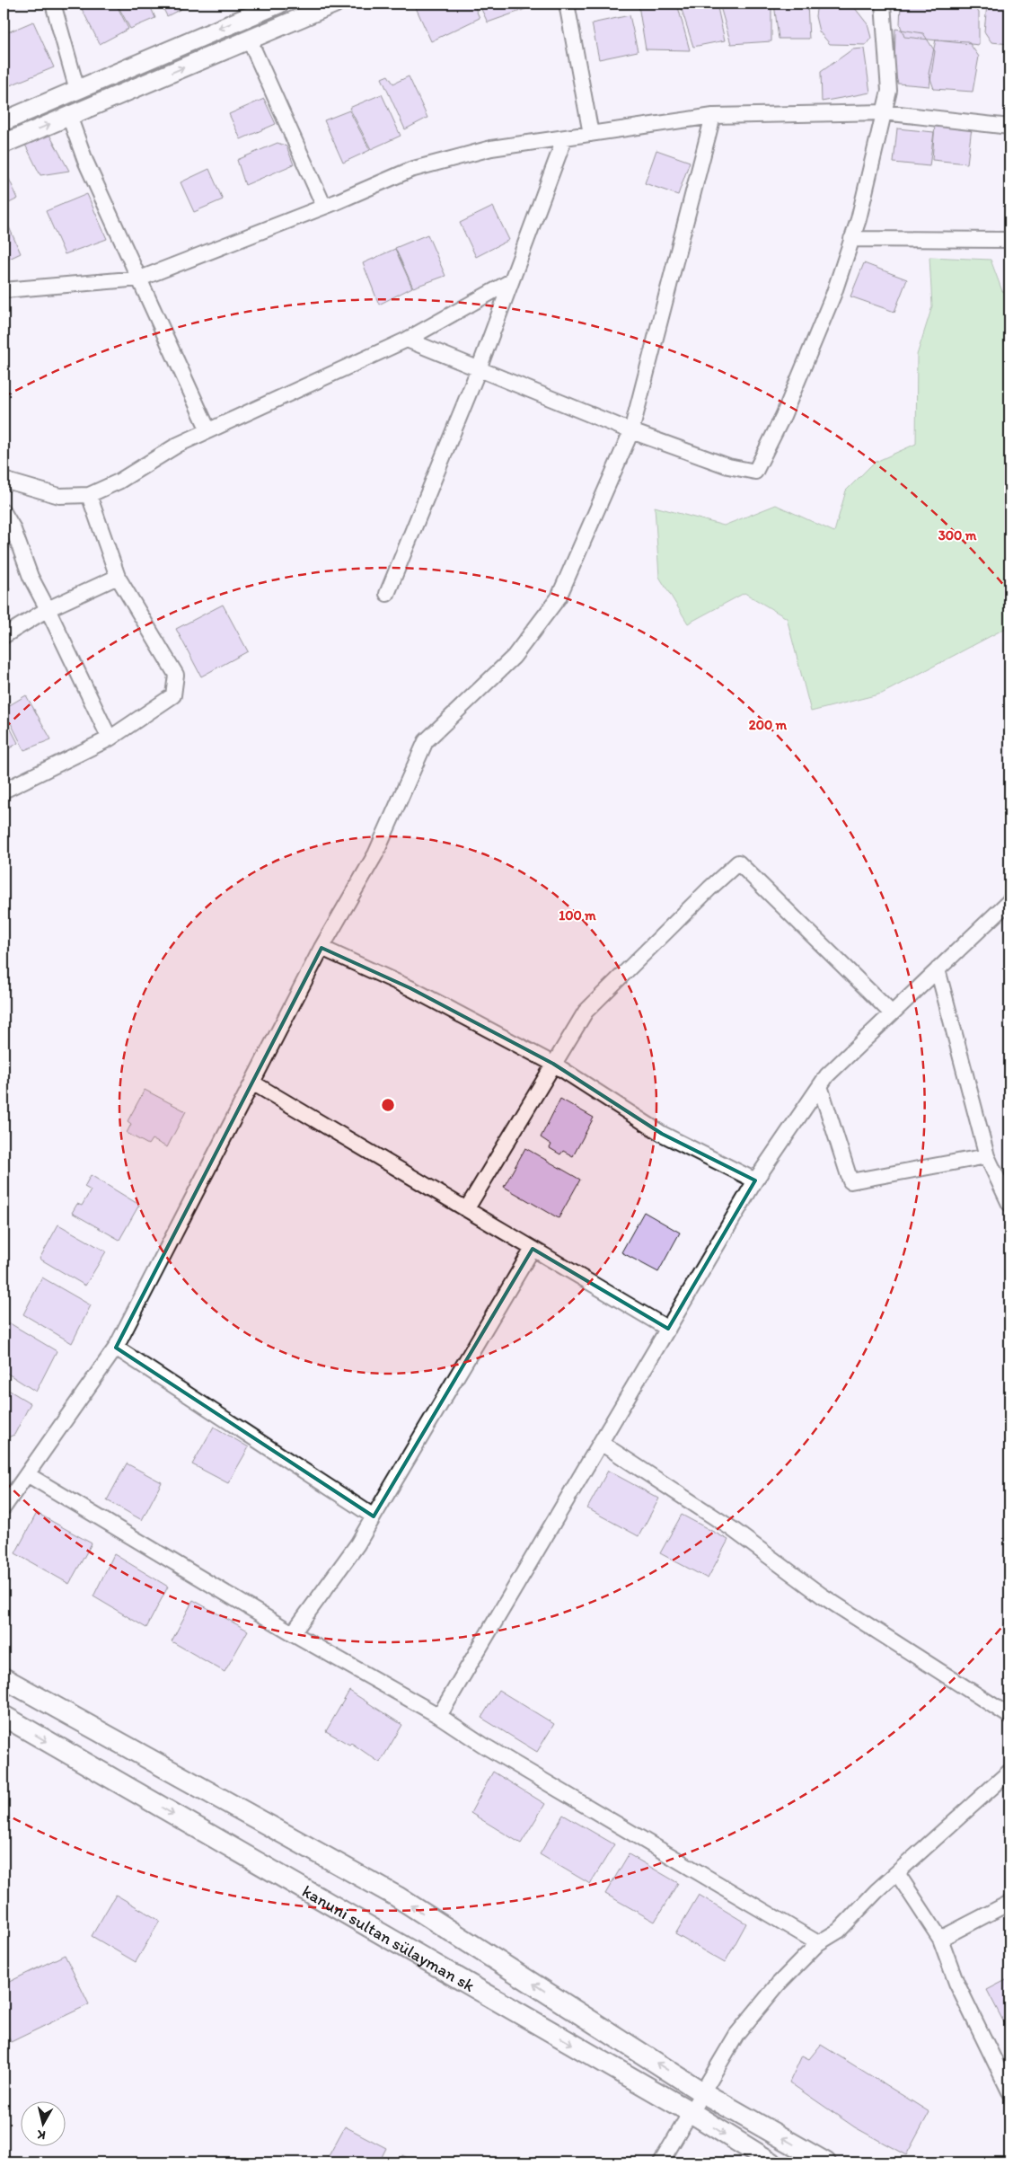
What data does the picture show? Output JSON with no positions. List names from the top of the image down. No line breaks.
{"streets":{"main road":["kanuni sultan sülayman sk"]},"north":"bottom","rings":["300 m","200 m","100 m"]}
